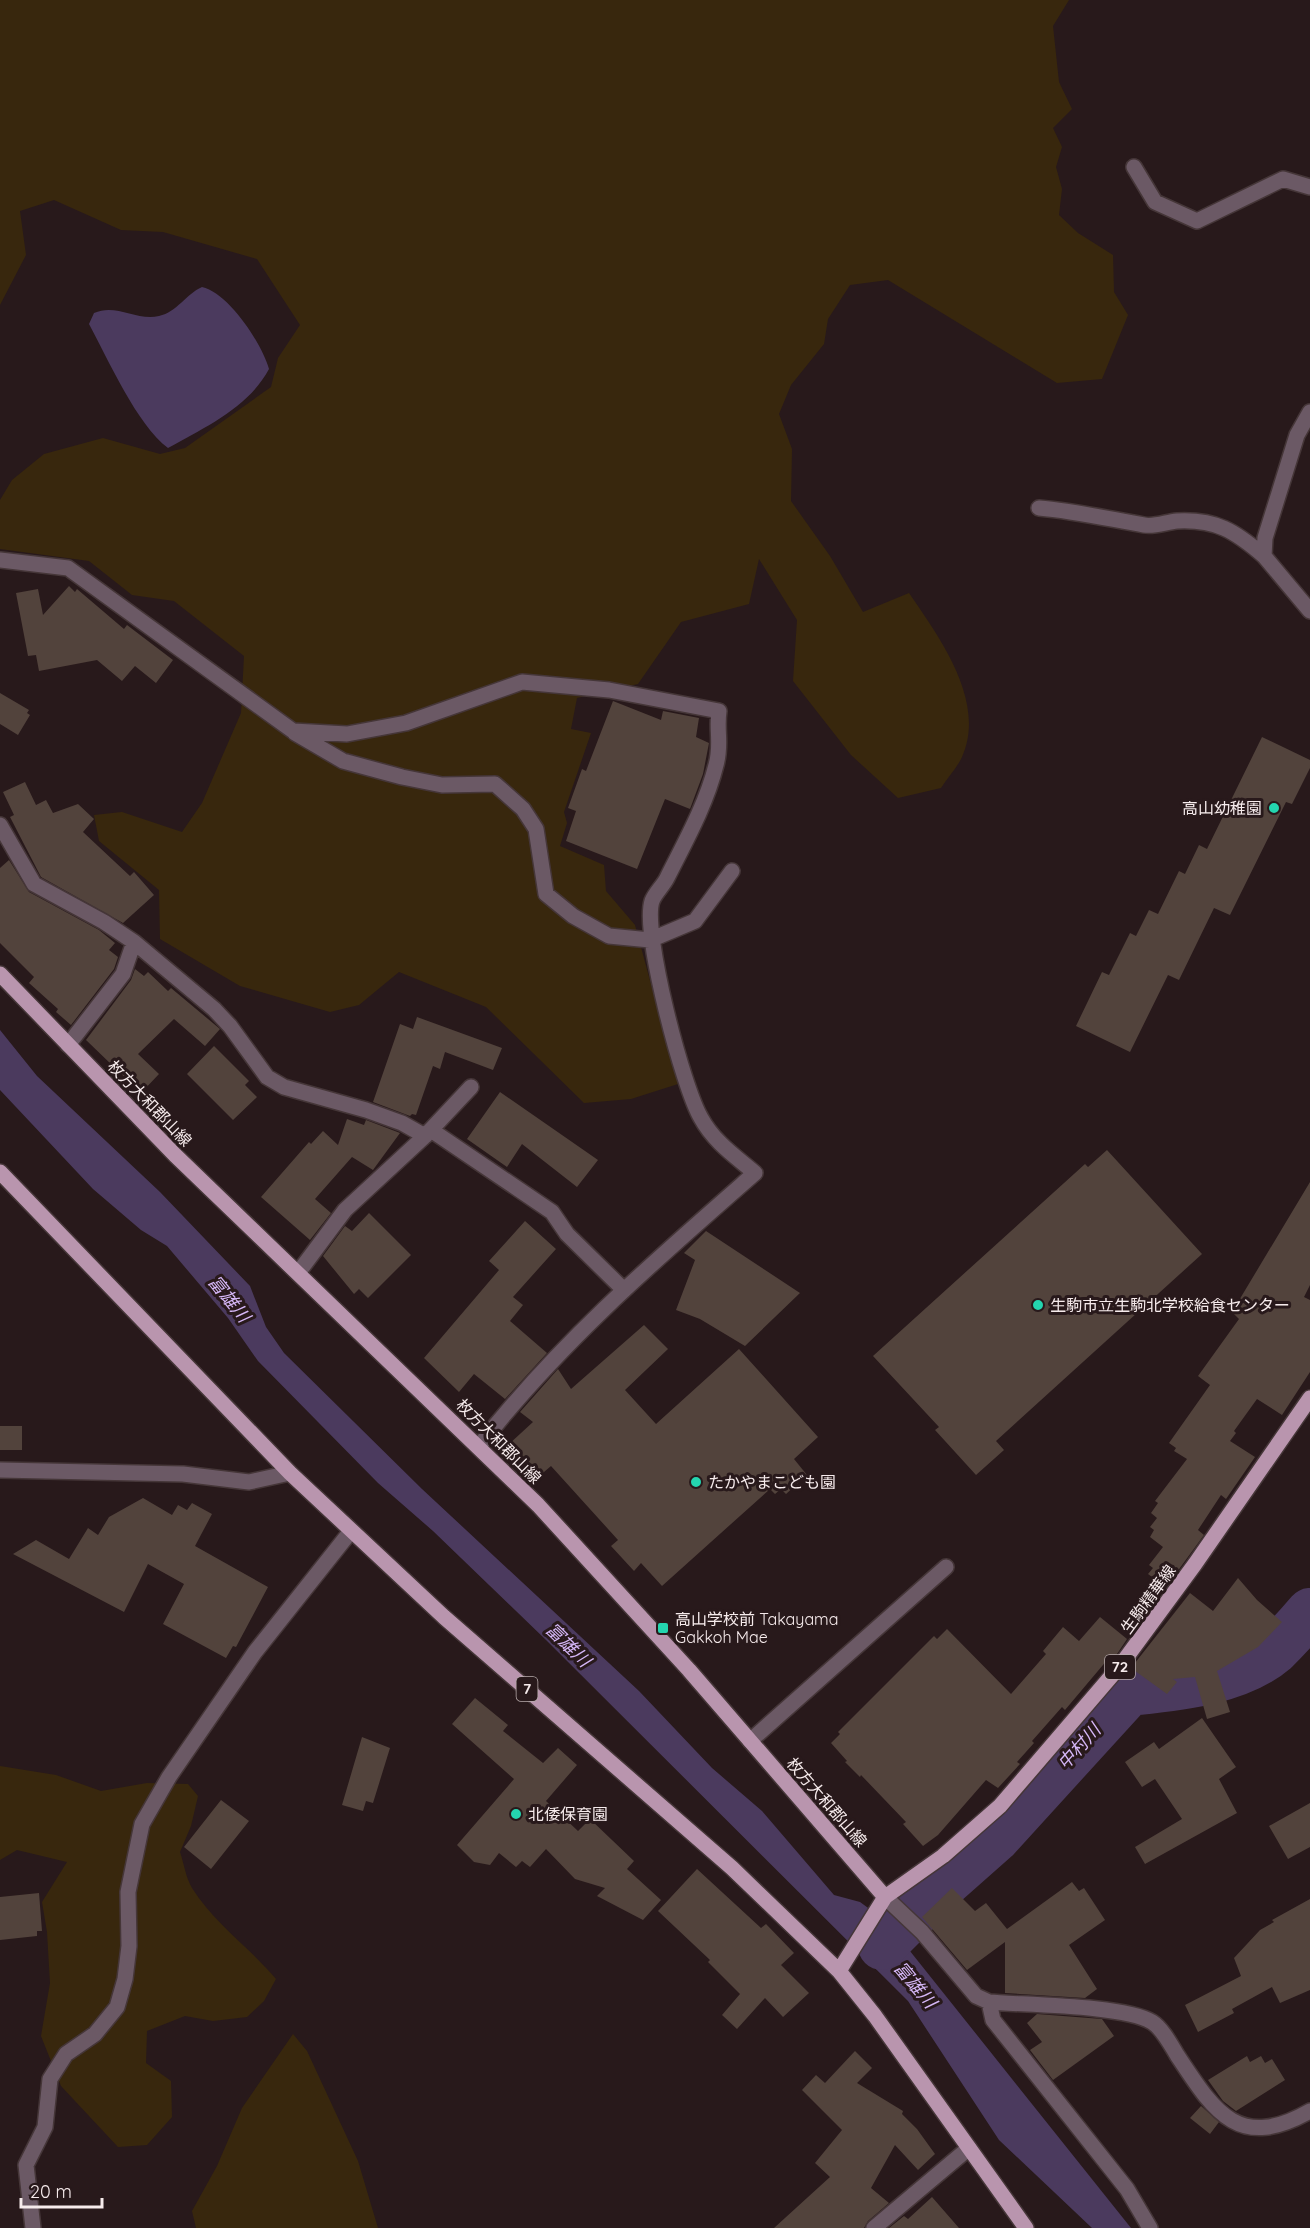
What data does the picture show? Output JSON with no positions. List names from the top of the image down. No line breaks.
{"streets":{"main road":["枚方大和郡山線","生駒精華線","72","7"]},"crossings":[["枚方大和郡山線","生駒精華線"]],"water":["富雄川","中村川"],"places":{"other":["高山幼稚園","生駒市立生駒北学校給食センター","たかやまこども園","北倭保育園"],"transit":["高山学校前 Takayama Gakkoh Mae"]},"scale_bar":"20 m"}
